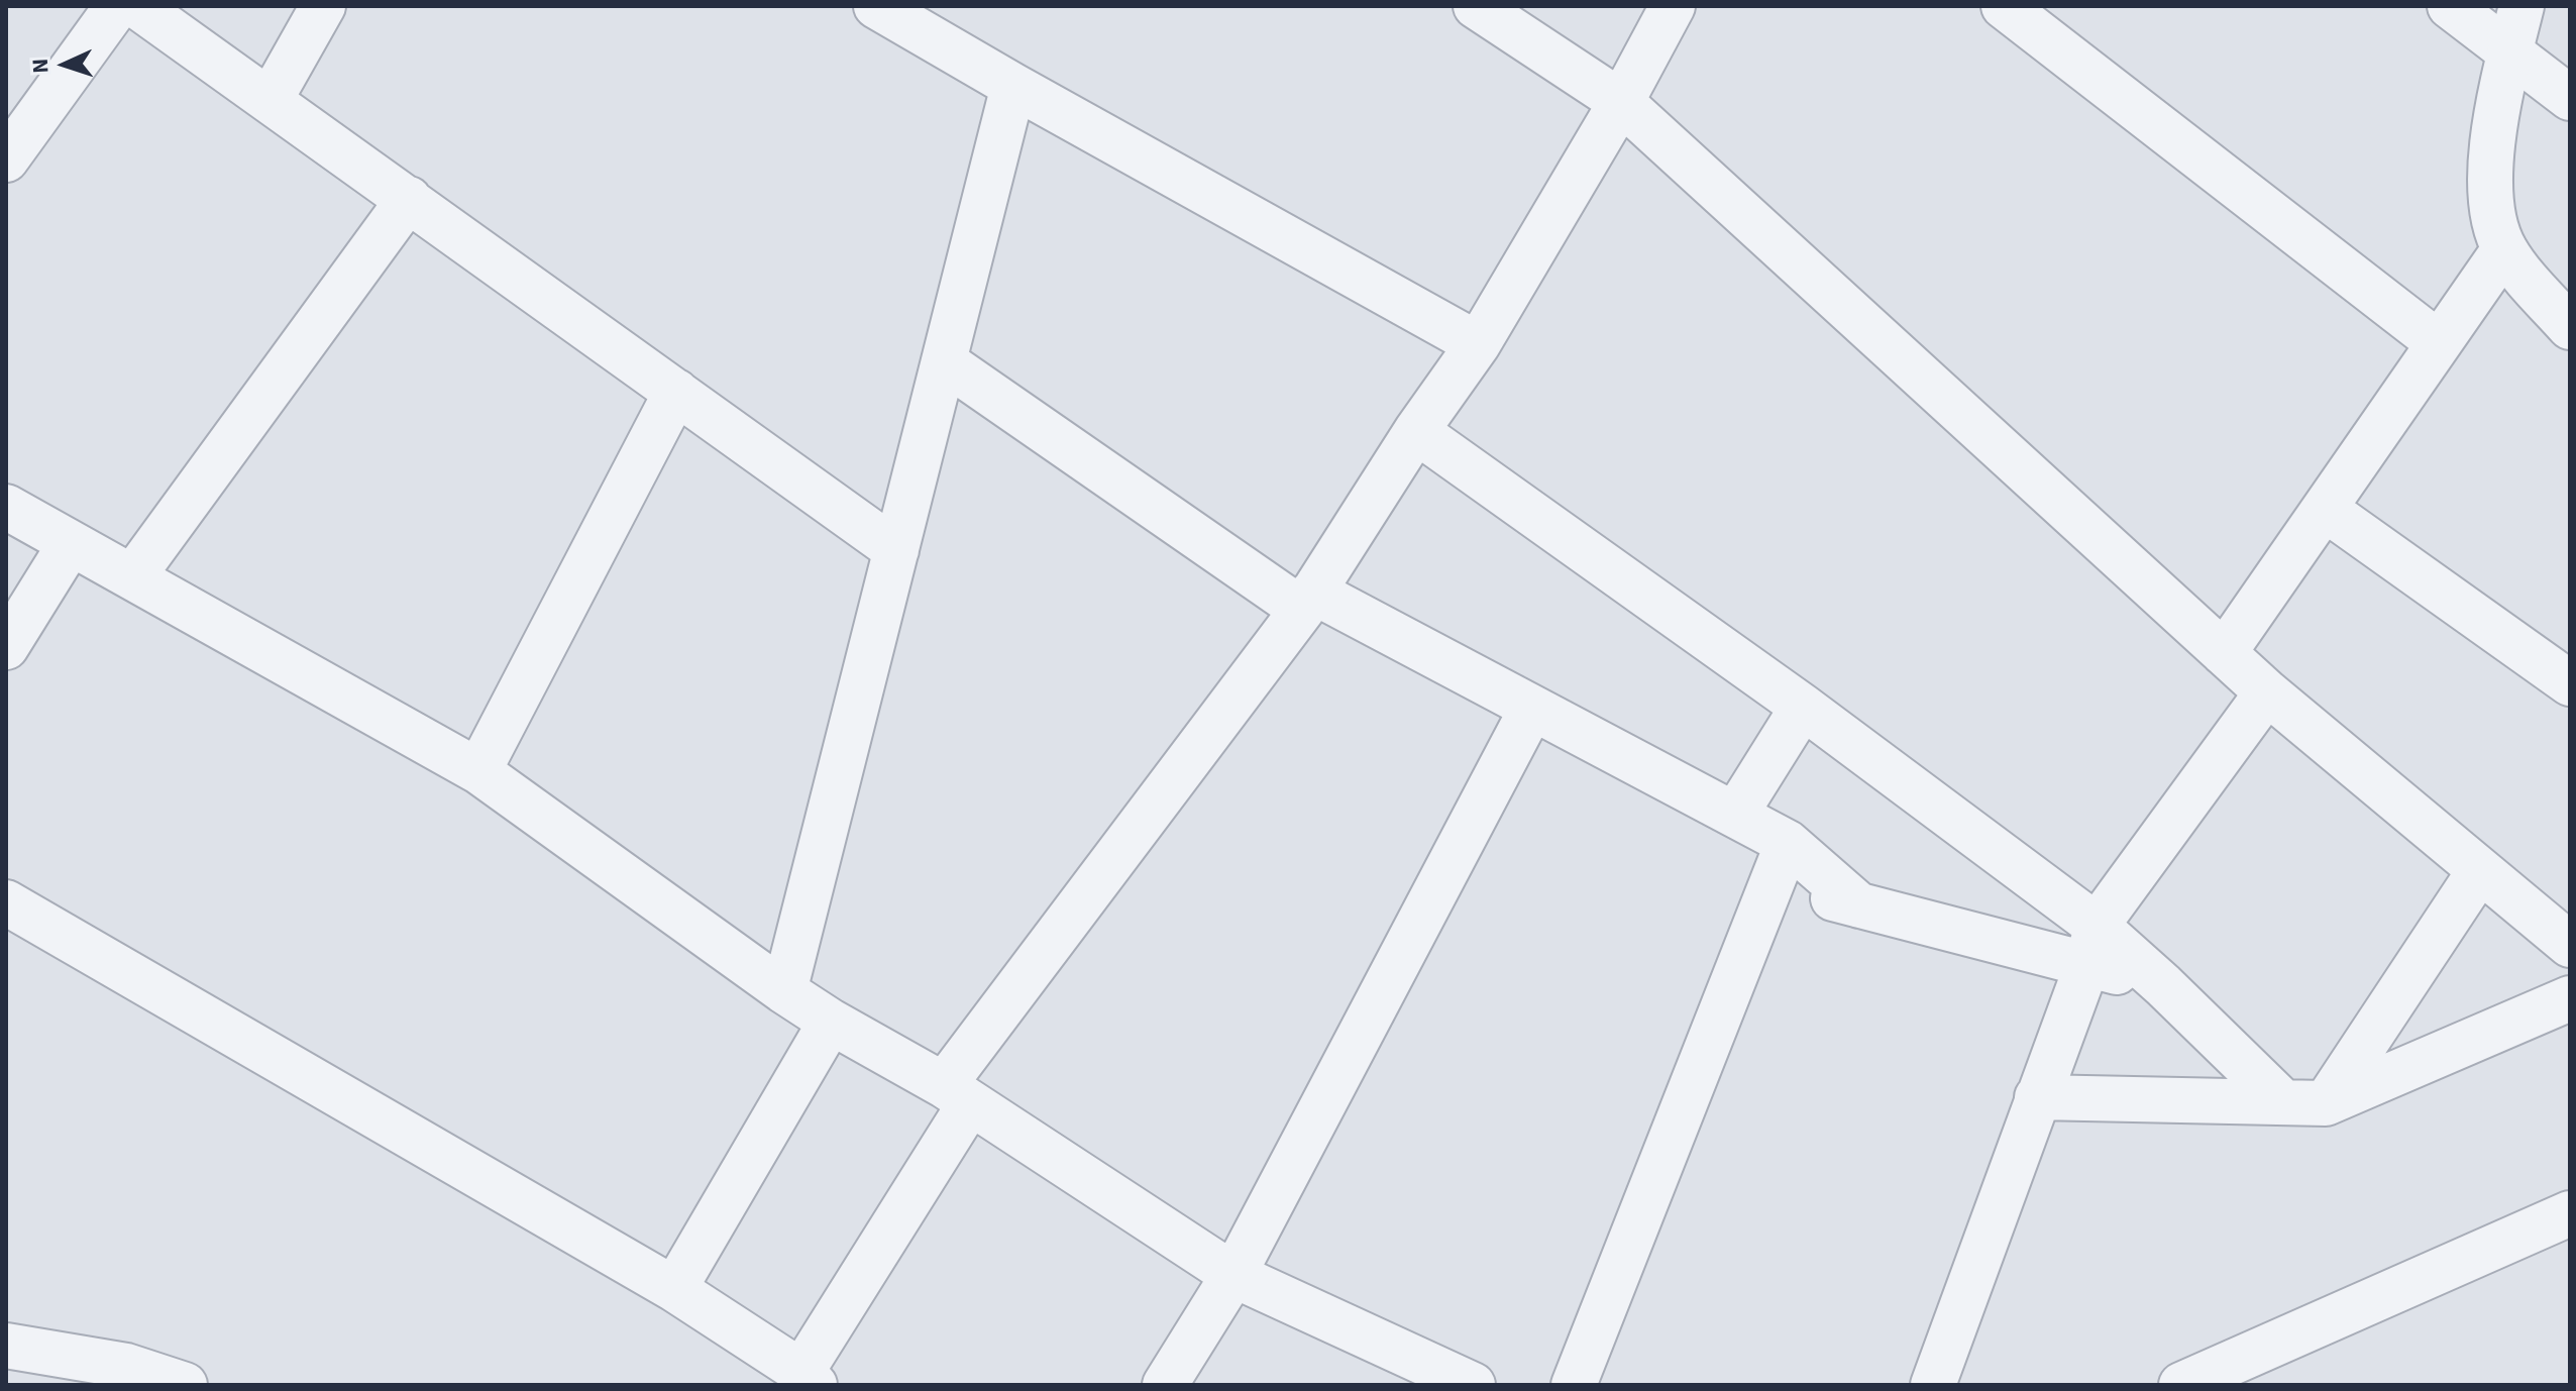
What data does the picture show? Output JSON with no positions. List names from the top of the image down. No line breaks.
{"north":"left"}
